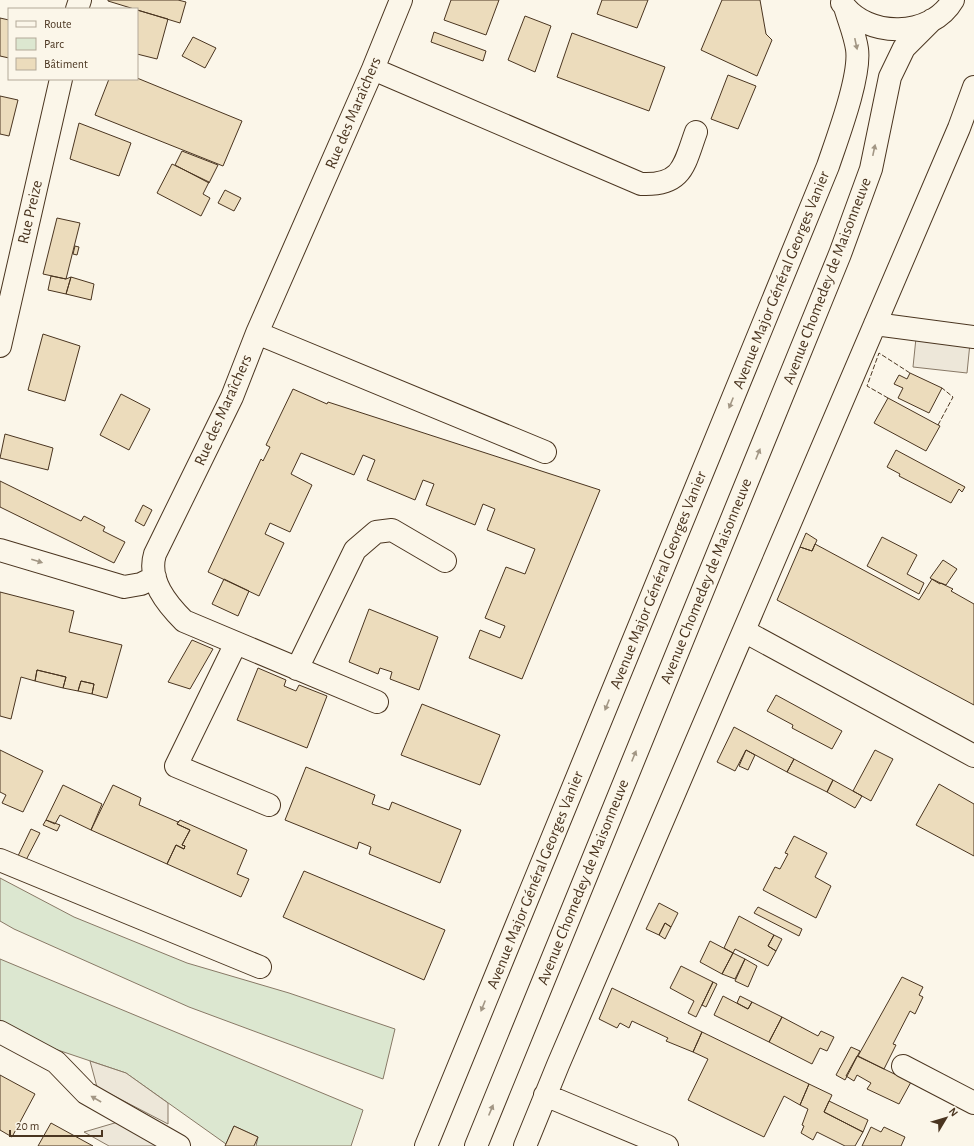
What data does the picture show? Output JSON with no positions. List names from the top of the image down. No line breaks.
{"streets":{"street":["Rue des Maraîchers","Rue Preize","Avenue Major Général Georges Vanier","Avenue Chomedey de Maisonneuve"]},"legend":["Route","Parc","Bâtiment"],"scale_bar":"20 m","north":"top right"}
